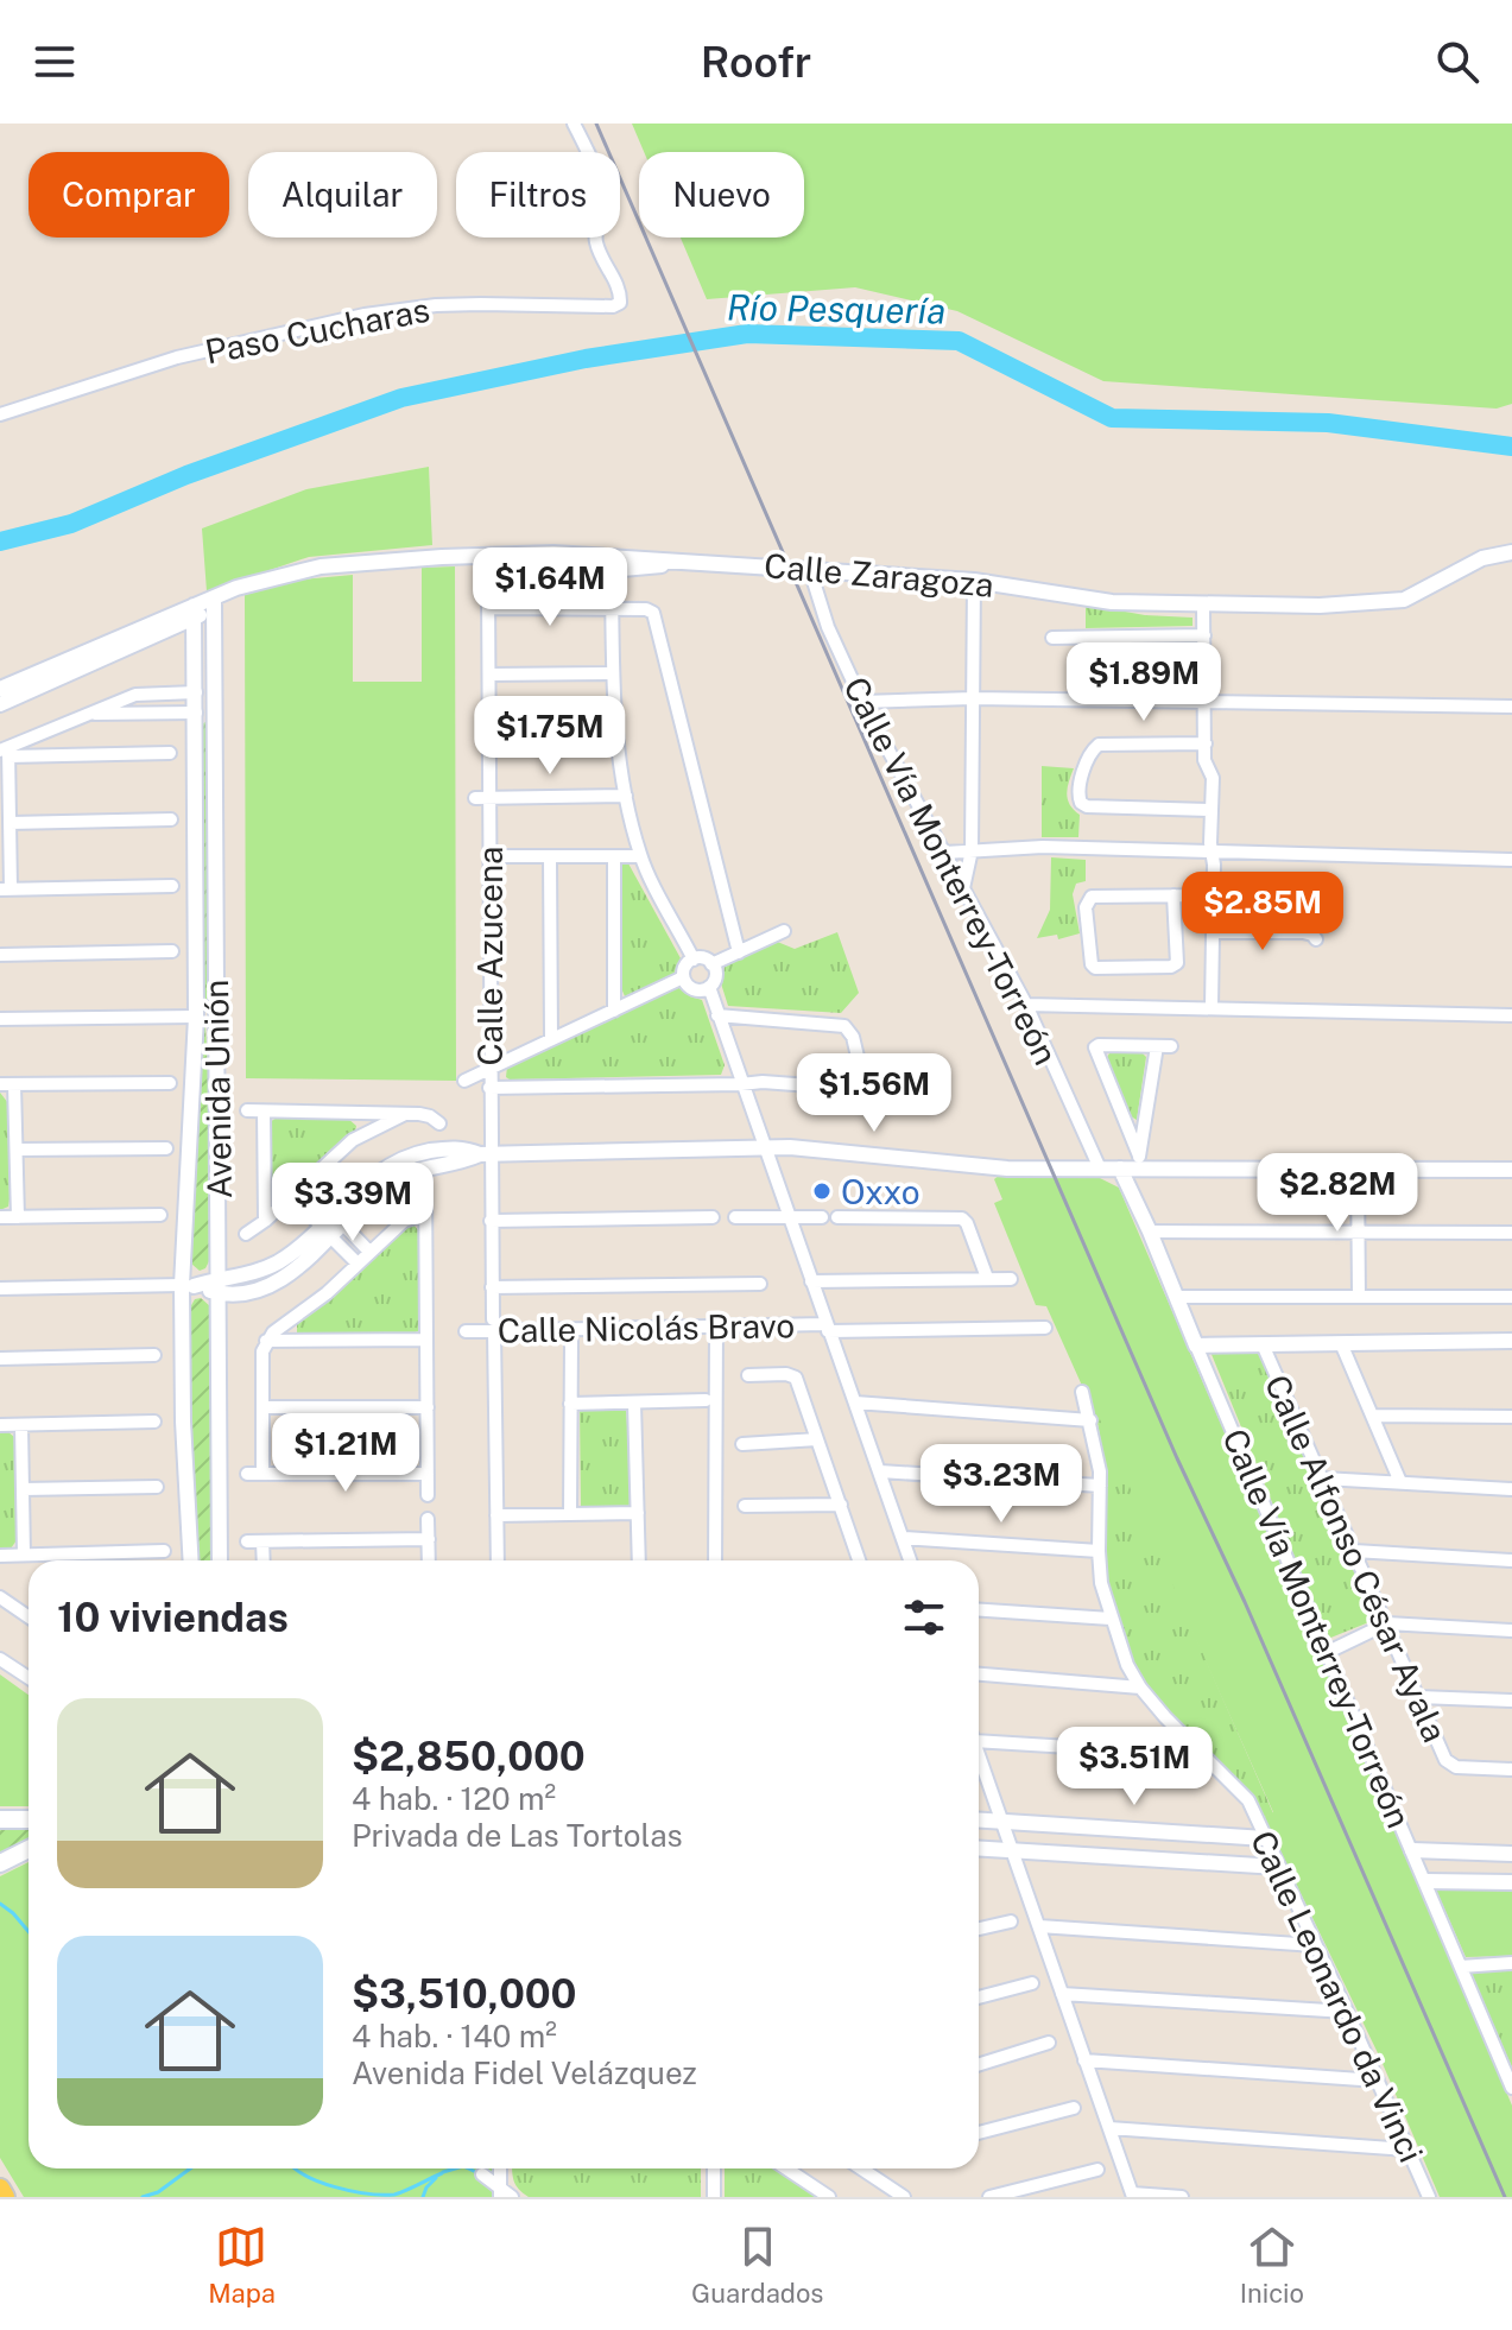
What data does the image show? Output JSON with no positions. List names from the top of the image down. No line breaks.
{"streets":{"street":["Paso Cucharas","Calle Zaragoza","Calle Vía Monterrey-Torreón","Calle Azucena","Avenida Unión","Calle Nicolás Bravo","Calle Alfonso César Ayala","Calle Leonardo da Vinci"]},"crossings":[["Calle Zaragoza","Calle Vía Monterrey-Torreón"],["Calle Zaragoza","Avenida Unión"],["Calle Azucena","Calle Nicolás Bravo"]],"water":["Río Pesquería"],"places":["Oxxo"],"page":{"header":"Roofr","chip":["Comprar","Alquilar","Filtros","Nuevo"],"price":["$1.64M","$1.89M","$1.75M","$2.85M","$1.56M","$2.82M","$3.39M","$1.21M","$3.23M","$3.51M"],"heading":"10 viviendas","list":[{"name":"$2,850,000","note":"4 hab. · 120 m² · Privada de Las Tortolas"},{"name":"$3,510,000","note":"4 hab. · 140 m² · Avenida Fidel Velázquez"}],"tabs":["Mapa","Guardados","Inicio"]}}
